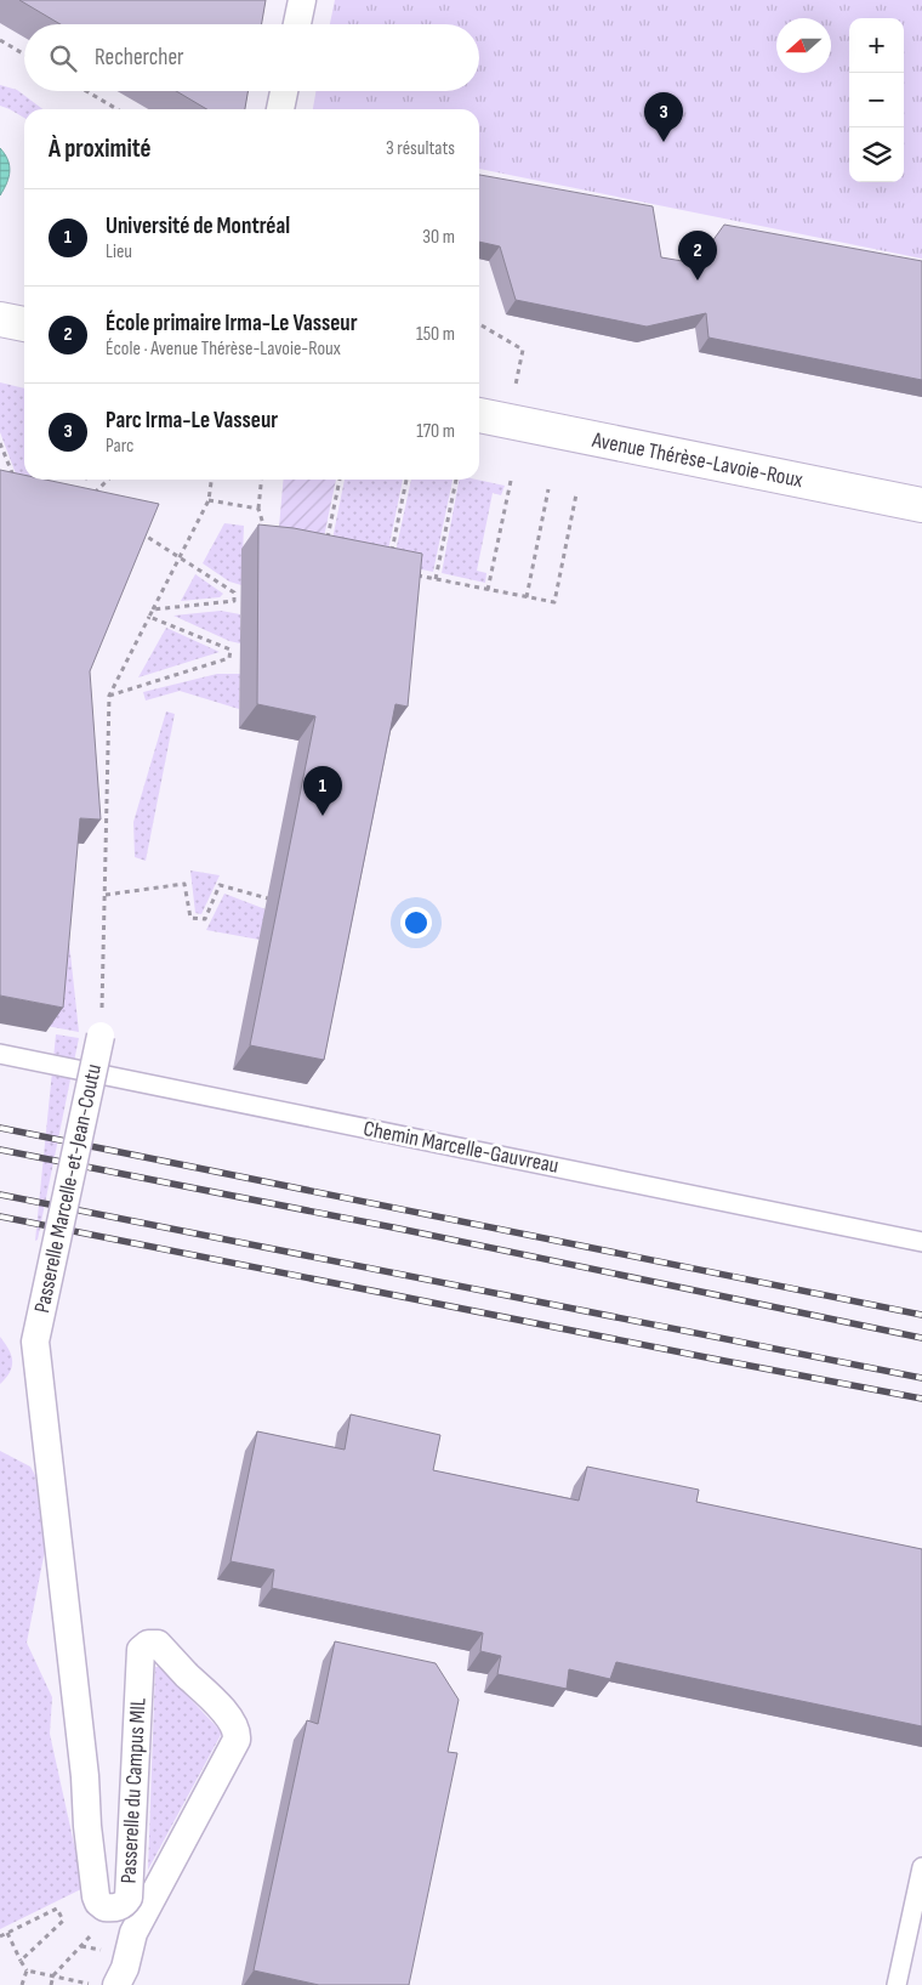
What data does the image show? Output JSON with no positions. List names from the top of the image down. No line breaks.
{"streets":{"street":["Avenue Thérèse-Lavoie-Roux","Passerelle Marcelle-et-Jean-Coutu","Passerelle du Campus MIL"],"lane":["Chemin Marcelle-Gauvreau"]},"crossings":[["Passerelle Marcelle-et-Jean-Coutu","Passerelle du Campus MIL"]],"north":"left","page":{"map_buttons":["+","−"],"search":"Rechercher","pins":["3","2","1"],"heading":["À proximité","3 résultats"],"list":[{"mark":"1","name":"Université de Montréal","note":"Lieu","value":"30 m"},{"mark":"2","name":"École primaire Irma-Le Vasseur","note":"École · Avenue Thérèse-Lavoie-Roux","value":"150 m"},{"mark":"3","name":"Parc Irma-Le Vasseur","note":"Parc","value":"170 m"}]}}
